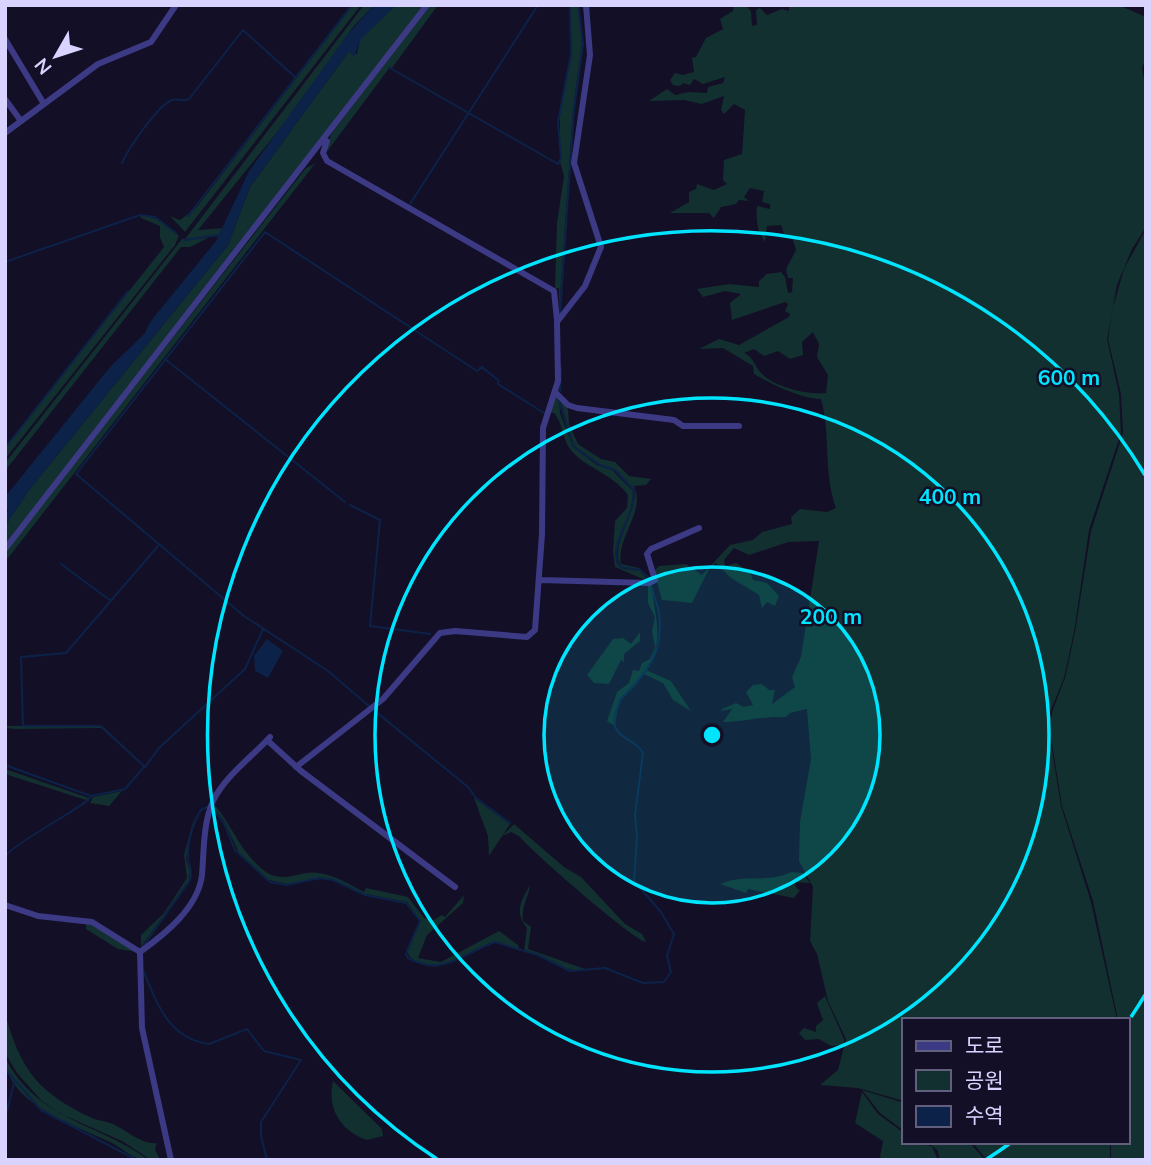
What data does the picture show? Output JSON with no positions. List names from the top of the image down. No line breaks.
{"legend":["도로","공원","수역"],"north":"bottom left","rings":["600 m","400 m","200 m"]}
